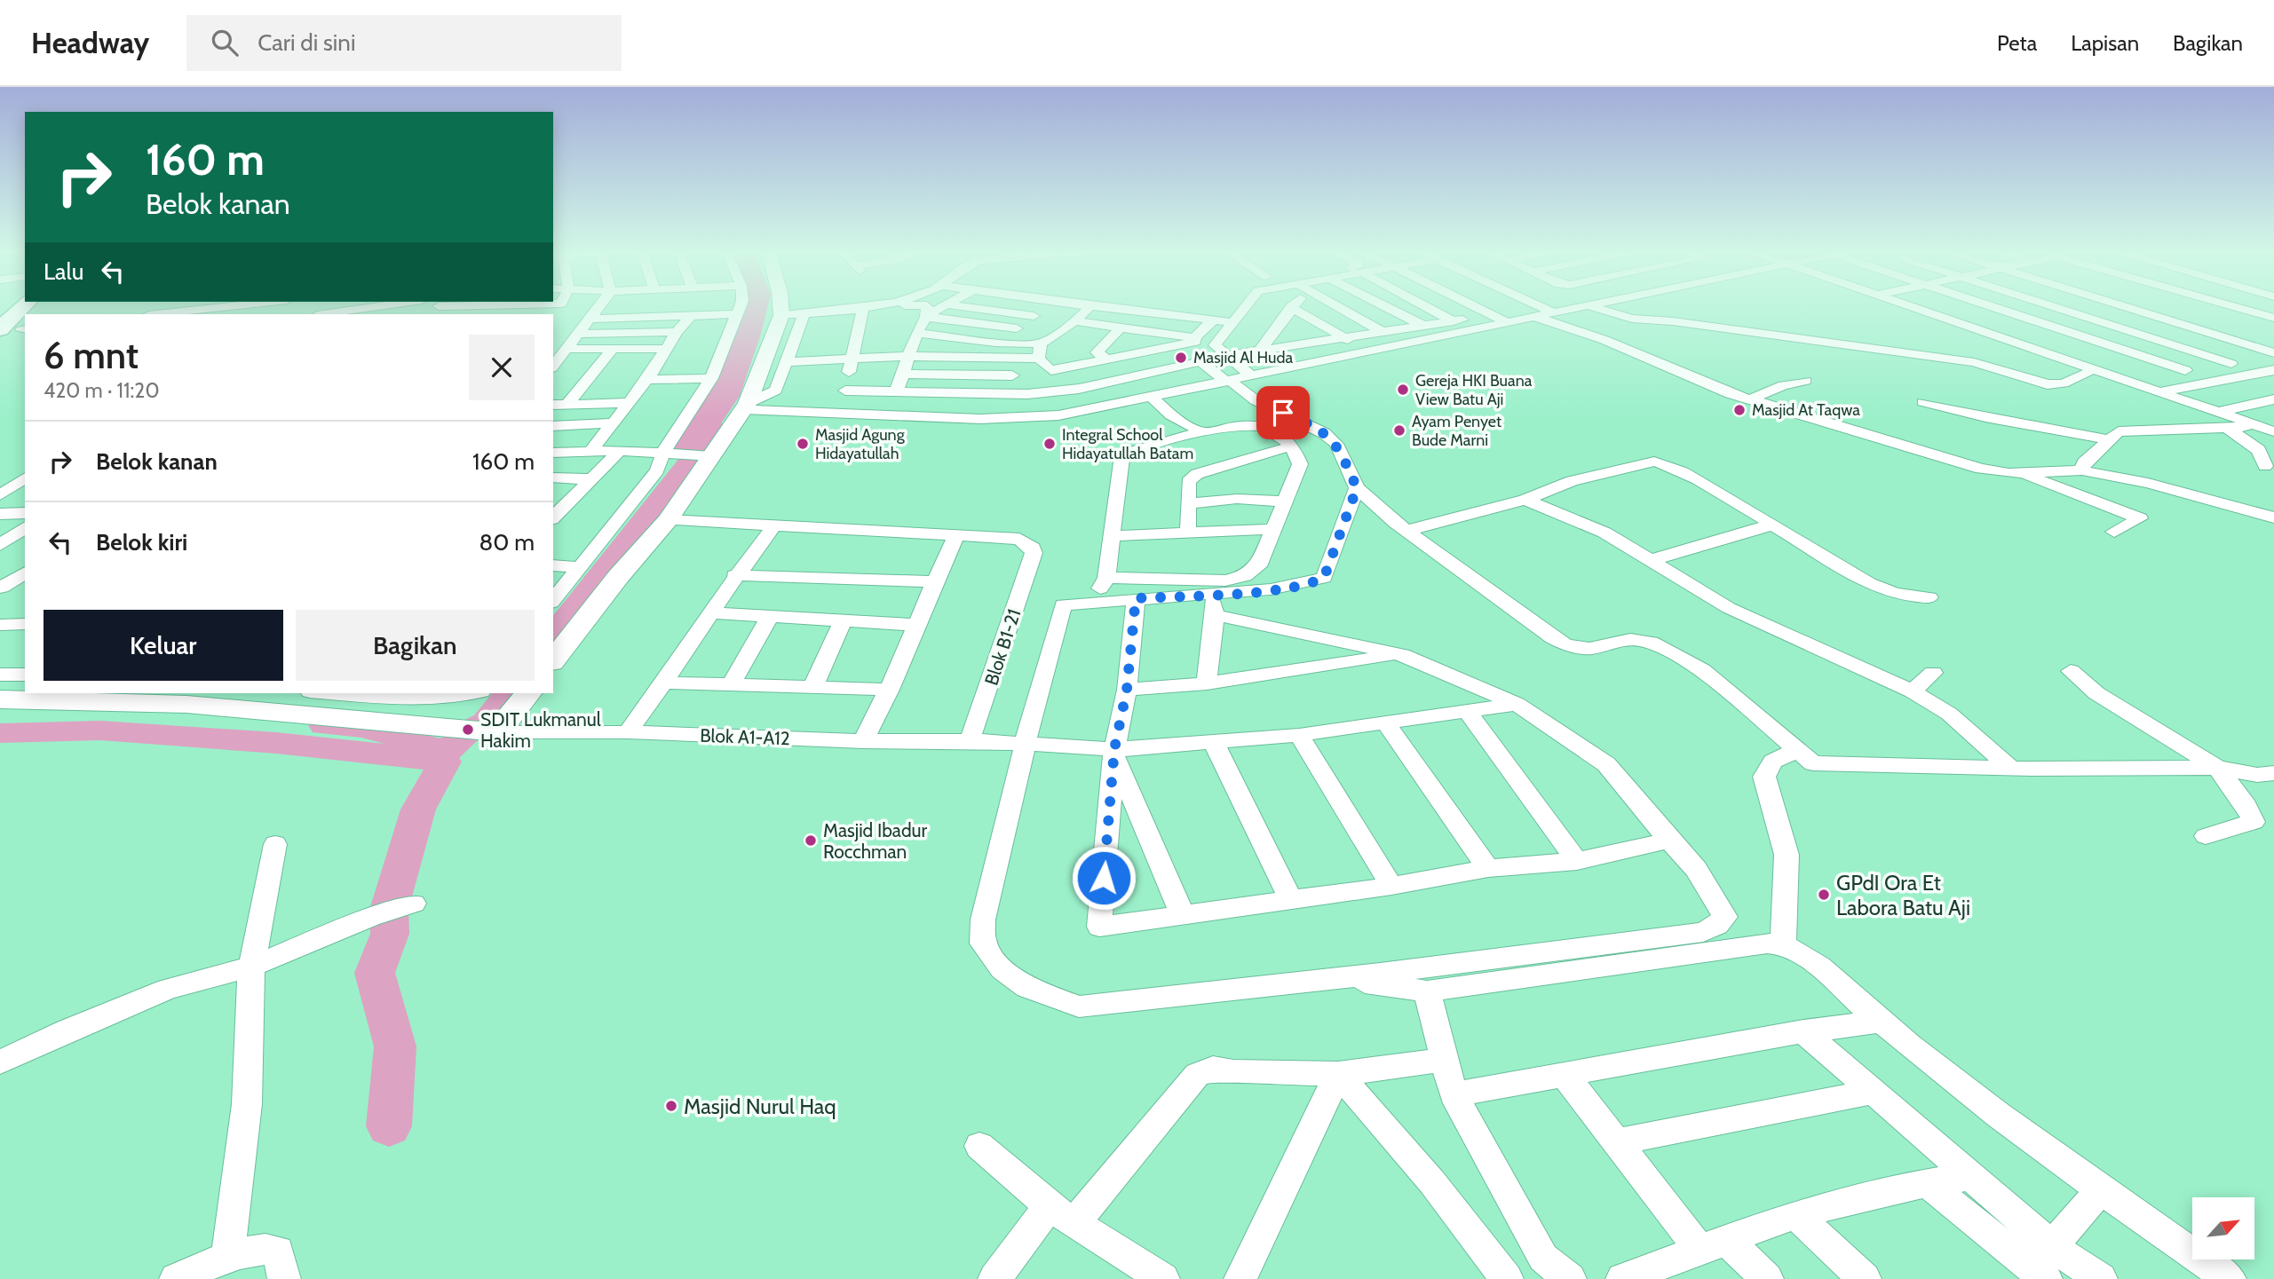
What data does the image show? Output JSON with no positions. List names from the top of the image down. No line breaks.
{"streets":{"street":["Blok B1-21","Blok A1-A12"]},"crossings":[["Blok B1-21","Blok A1-A12"]],"places":["Masjid Al Huda","Gereja HKI Buana View Batu Aji","Masjid At Taqwa","Ayam Penyet Bude Marni","Masjid Agung Hidayatullah","Integral School Hidayatullah Batam","SDIT Lukmanul Hakim","Masjid Ibadur Rocchman","GPdI Ora Et Labora Batu Aji","Masjid Nurul Haq"],"north":"top right","page":{"header":"Headway","search":"Cari di sini","nav":["Peta","Lapisan","Bagikan"],"turn":["160 m","Belok kanan"],"then":"Lalu","heading":["6 mnt","420 m · 11:20"],"list":[{"name":"Belok kanan","value":"160 m"},{"name":"Belok kiri","value":"80 m"}],"buttons":["Keluar","Bagikan"]}}
